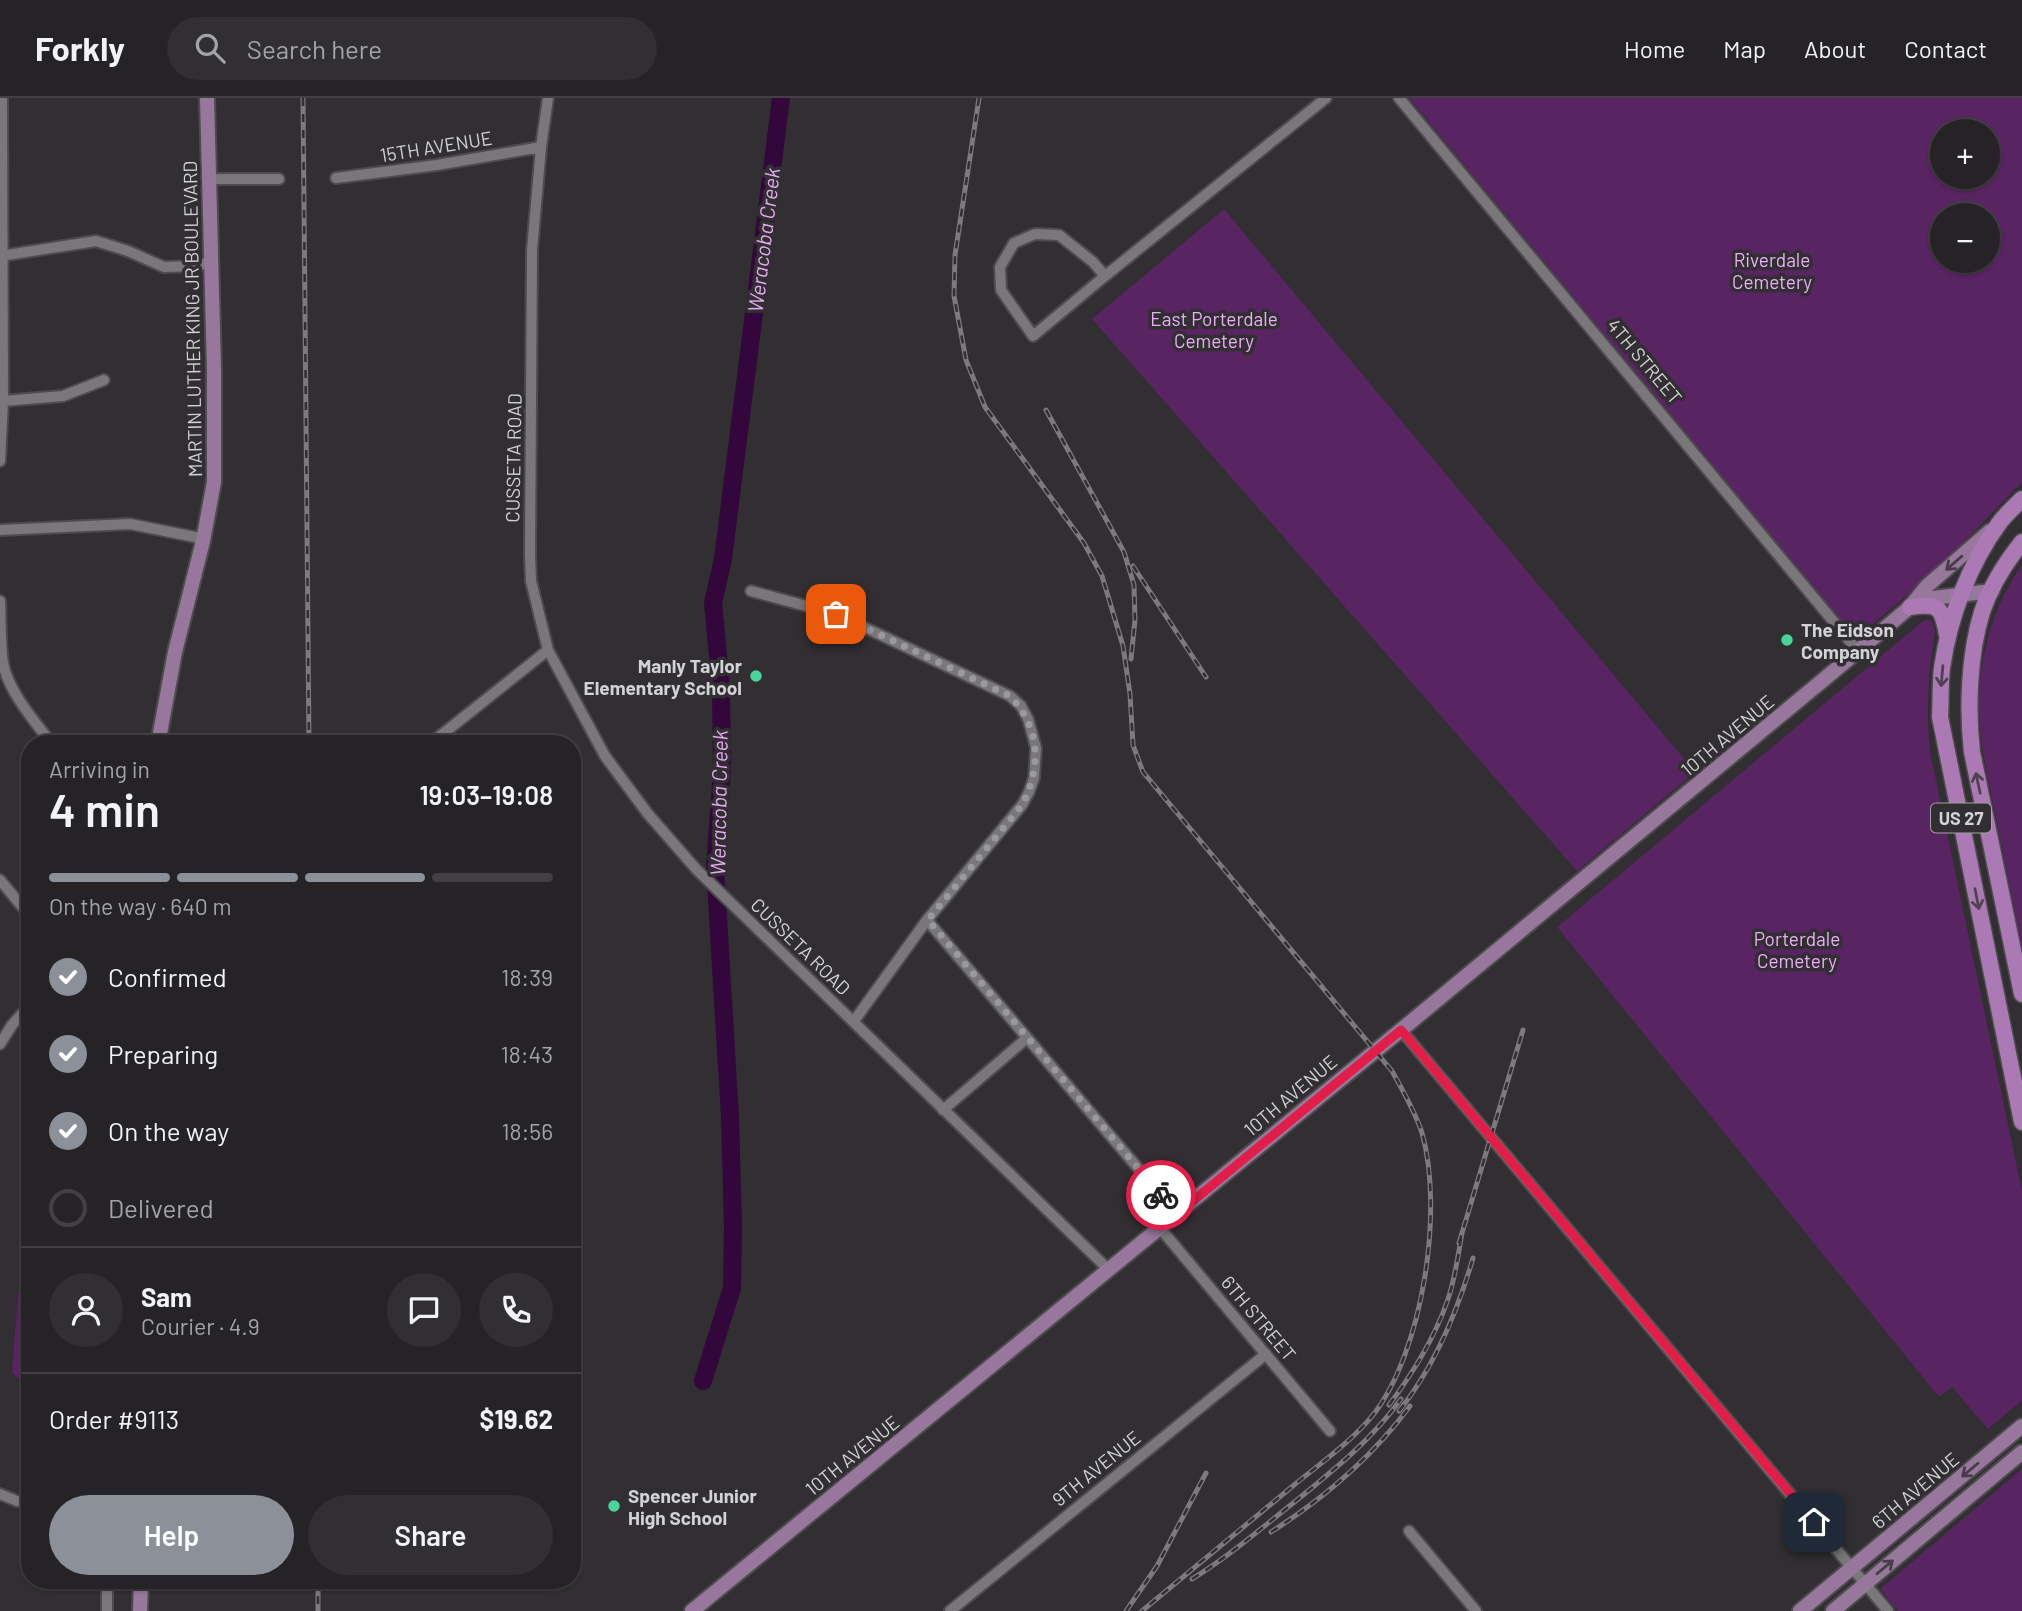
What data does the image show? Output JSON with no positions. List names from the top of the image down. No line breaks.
{"streets":{"highway":["US 27"],"main road":["MARTIN LUTHER KING JR BOULEVARD","10TH AVENUE","6TH AVENUE"],"street":["15TH AVENUE","4TH STREET","CUSSETA ROAD","6TH STREET","9TH AVENUE"]},"crossings":[["15TH AVENUE","CUSSETA ROAD"],["4TH STREET","10TH AVENUE"],["CUSSETA ROAD","10TH AVENUE"],["10TH AVENUE","US 27"],["10TH AVENUE","6TH STREET"],["6TH STREET","9TH AVENUE"]],"water":["Weracoba Creek"],"parks":["Riverdale Cemetery","East Porterdale Cemetery","Porterdale Cemetery"],"places":["The Eidson Company","Manly Taylor Elementary School","Spencer Junior High School"],"page":{"header":"Forkly","search":"Search here","nav":["Home","Map","About","Contact"],"map_buttons":["+","−"],"heading":["4 min","Arriving in","19:03–19:08"],"panel":["Sam","Courier · 4.9","Order #9113","$19.62"],"bar":"On the way · 640 m","list":[["Confirmed","18:39"],["Preparing","18:43"],["On the way","18:56"],"Delivered"],"buttons":["Help","Share"]}}
